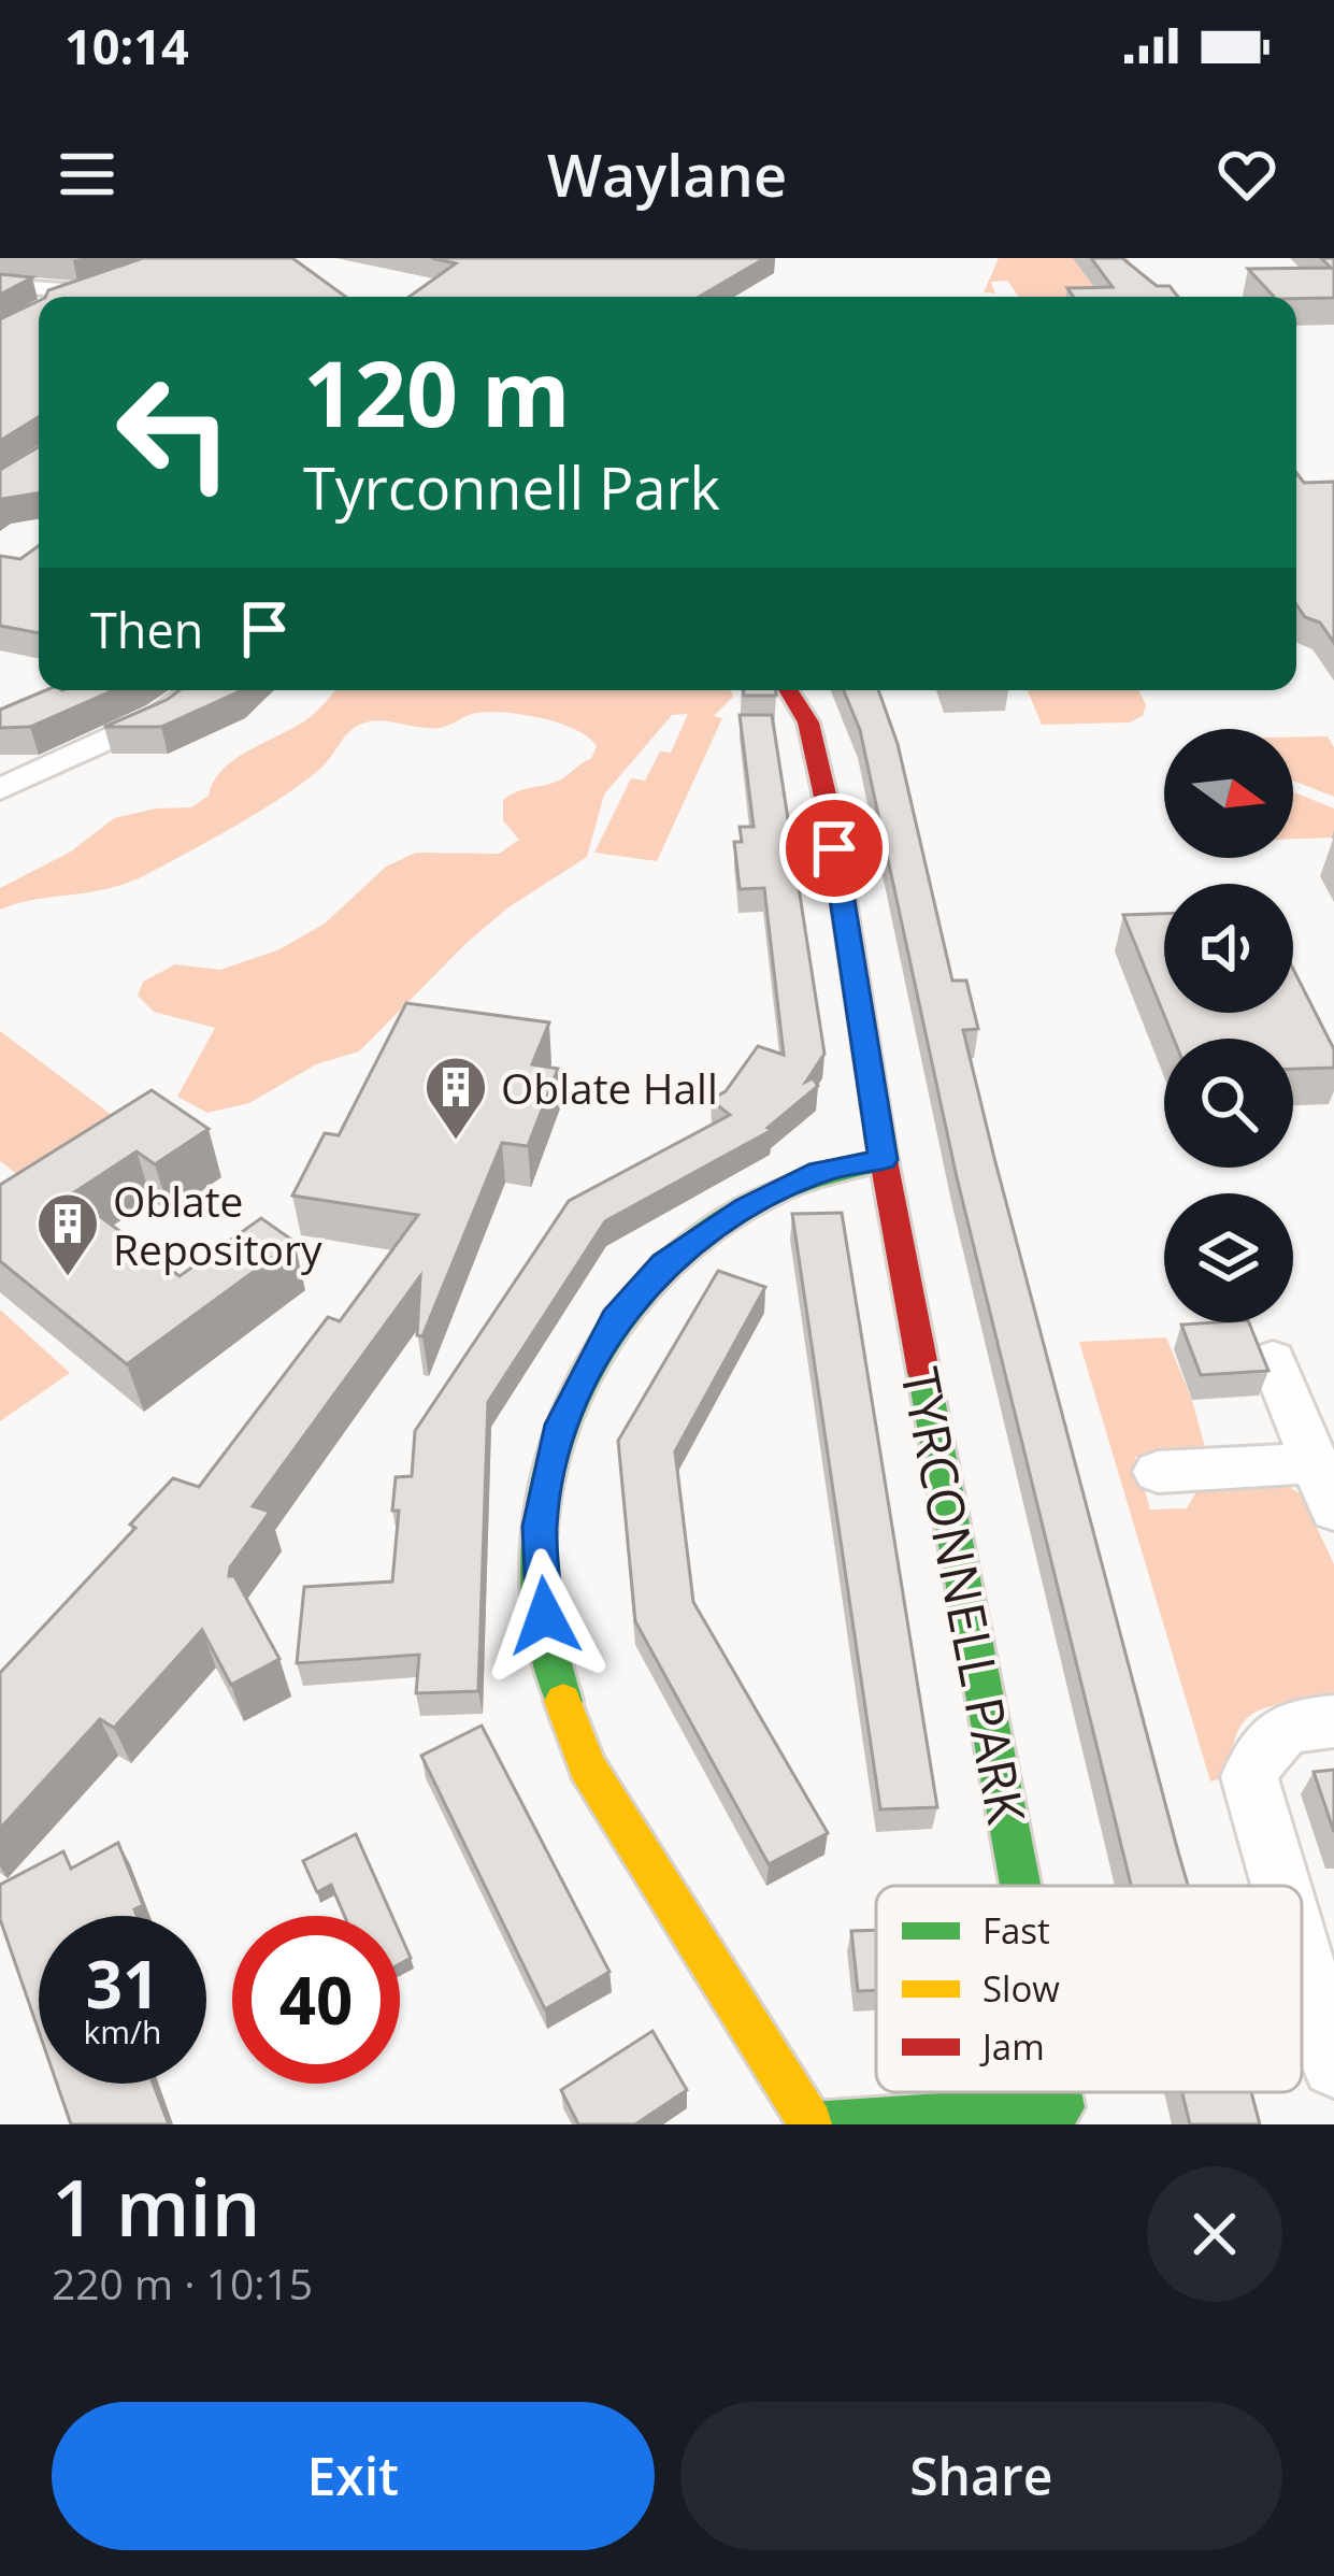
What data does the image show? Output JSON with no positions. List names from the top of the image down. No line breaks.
{"streets":{"street":["TYRCONNELL PARK"]},"places":{"building":["Oblate Hall","Oblate Repository"]},"legend":["Fast","Slow","Jam"],"north":"right","page":{"status":"10:14","header":"Waylane","turn":["120 m","Tyrconnell Park"],"then":"Then","speed":"31 km/h","limit":"40","heading":["1 min","220 m · 10:15"],"buttons":["Exit","Share"]}}
